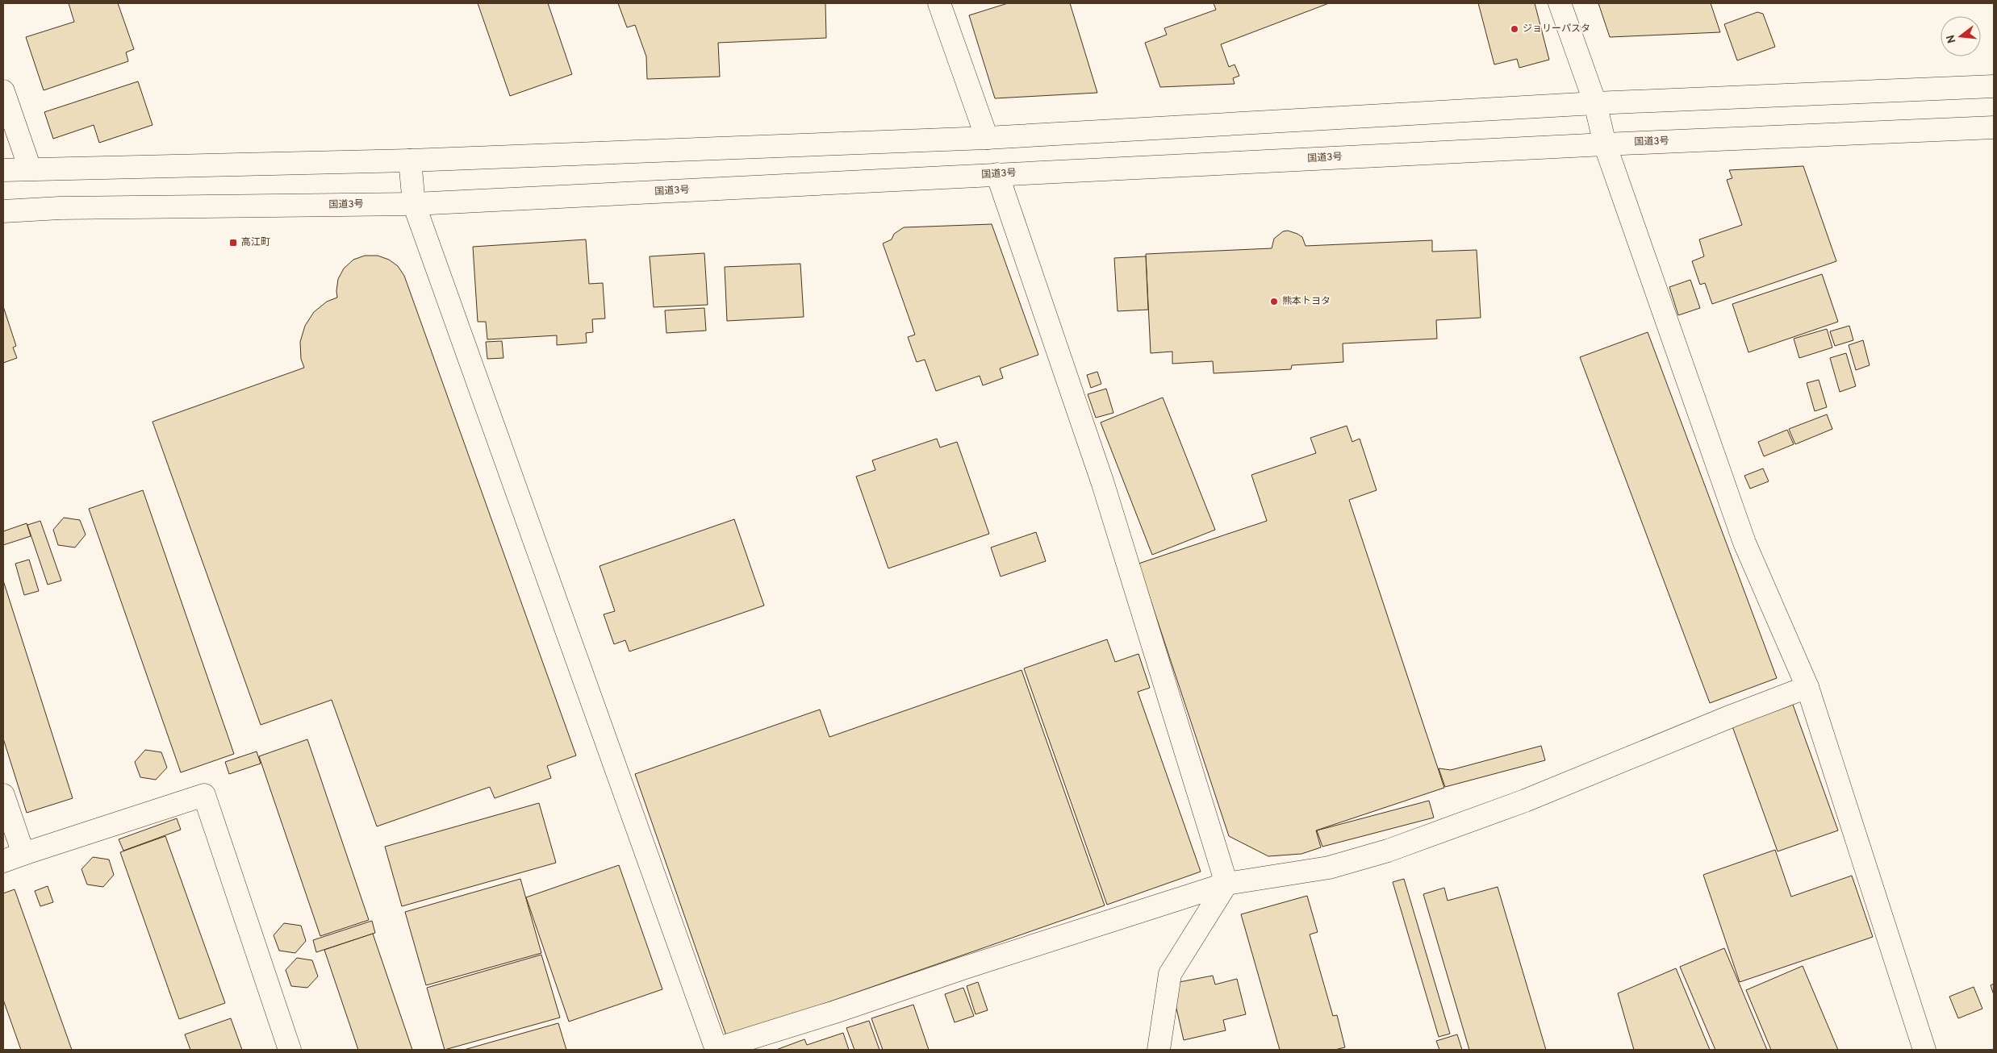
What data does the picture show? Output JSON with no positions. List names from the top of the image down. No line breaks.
{"streets":{"main road":["国道3号"]},"places":{"other":["ジョリーパスタ","熊本トヨタ"],"transit":["高江町"]},"north":"left"}
